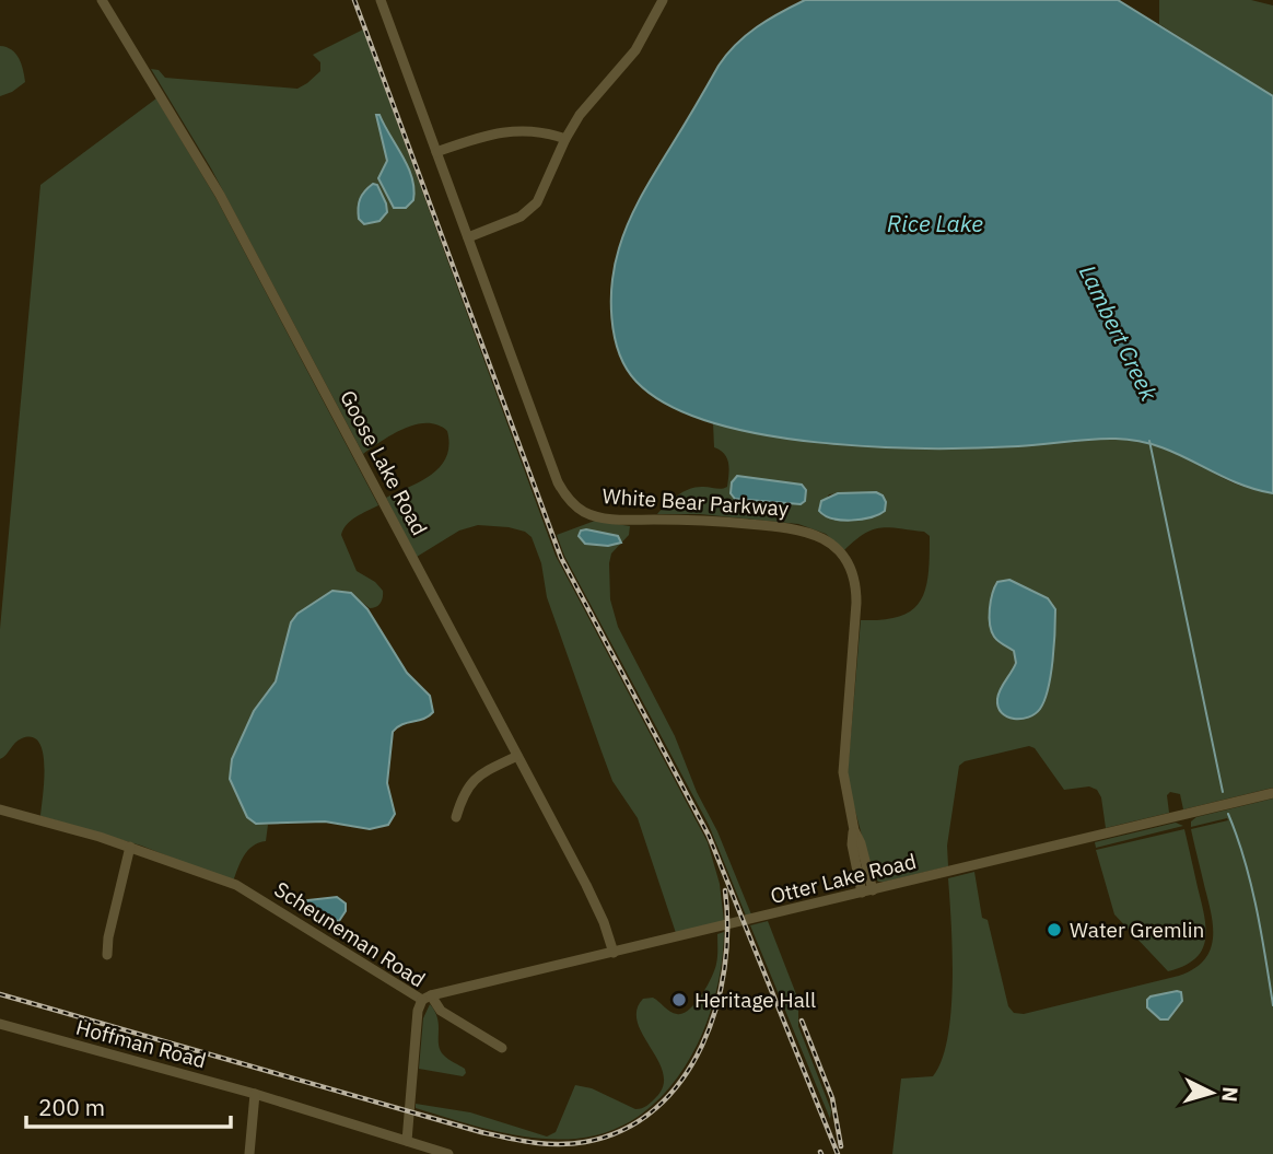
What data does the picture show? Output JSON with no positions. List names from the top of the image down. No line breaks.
{"streets":{"street":["Goose Lake Road","White Bear Parkway","Otter Lake Road","Scheuneman Road","Hoffman Road"]},"crossings":[["Goose Lake Road","Otter Lake Road"],["White Bear Parkway","Otter Lake Road"],["Otter Lake Road","Scheuneman Road"],["Scheuneman Road","Hoffman Road"]],"water":["Rice Lake","Lambert Creek"],"places":["Water Gremlin","Heritage Hall"],"scale_bar":"200 m","north":"right"}
